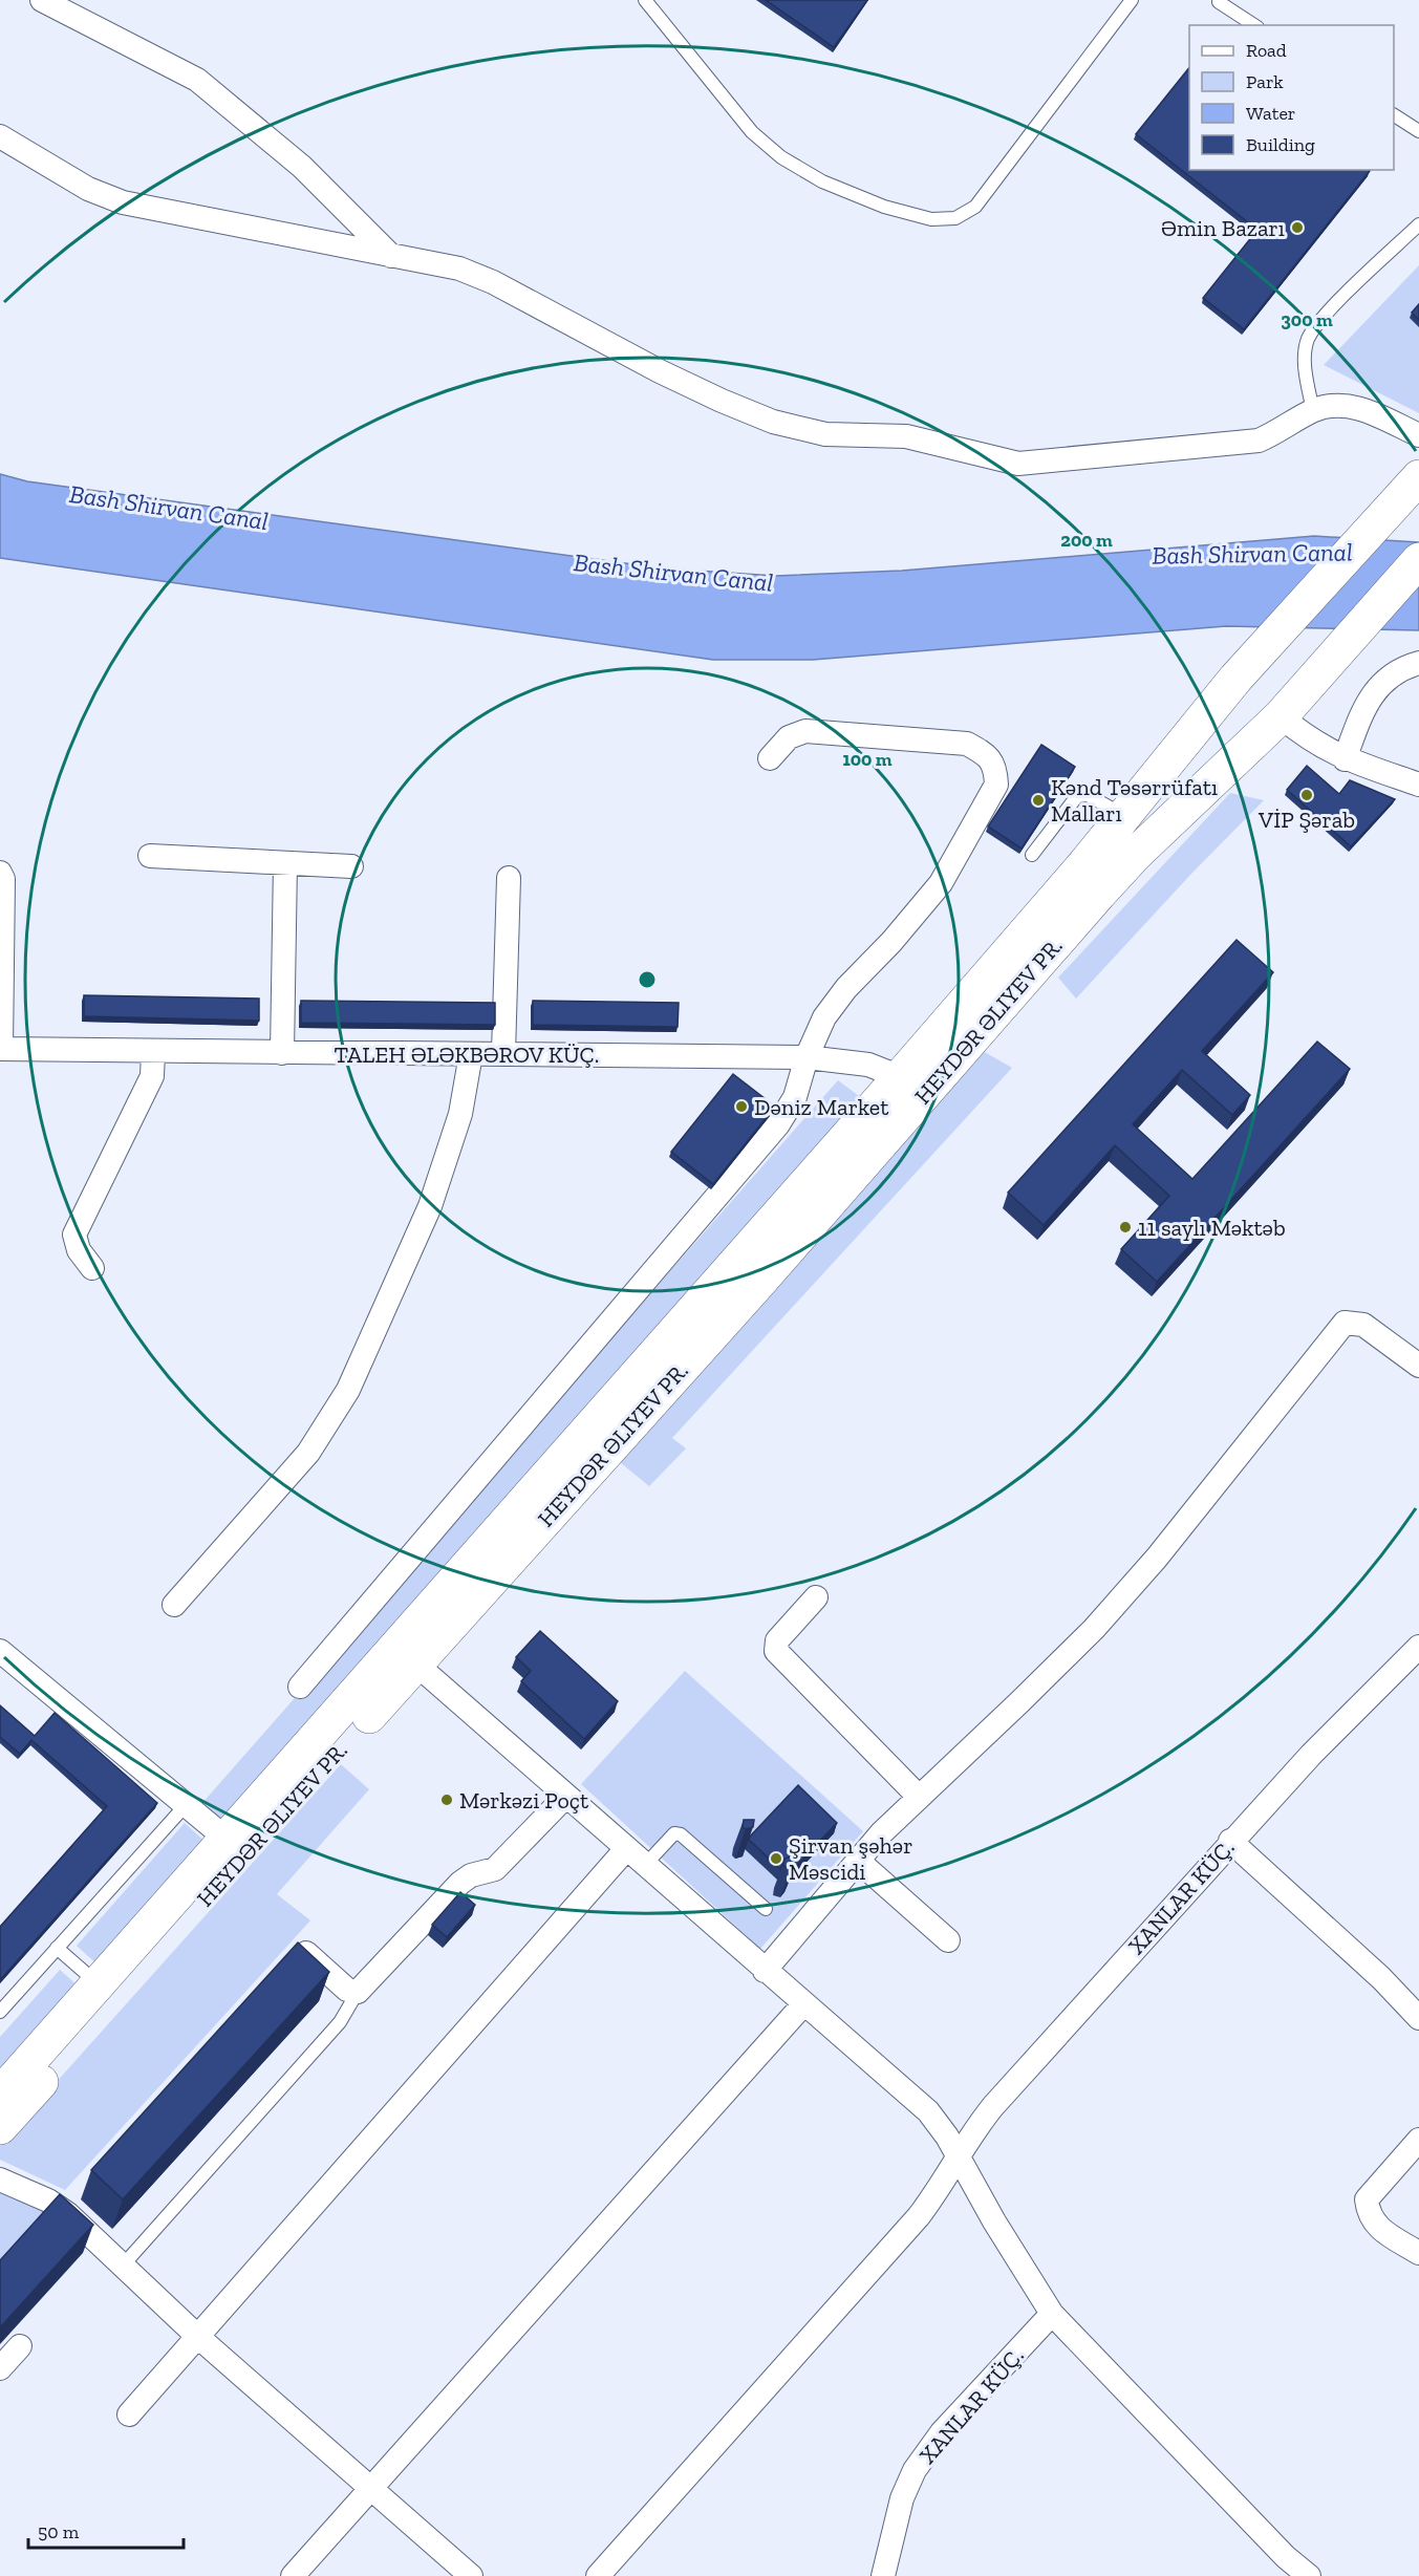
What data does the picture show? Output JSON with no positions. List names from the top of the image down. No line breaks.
{"streets":{"main road":["HEYDƏR ƏLIYEV PR."],"street":["TALEH ƏLƏKBƏROV KÜÇ.","XANLAR KÜÇ."]},"crossings":[["HEYDƏR ƏLIYEV PR.","TALEH ƏLƏKBƏROV KÜÇ."]],"water":["Bash Shirvan Canal"],"places":["Əmin Bazarı","VİP Şərab","Kənd Təsərrüfatı Malları","Dəniz Market","11 saylı Məktəb","Mərkəzi Poçt","Şirvan şəhər Məscidi"],"legend":["Road","Park","Water","Building"],"scale_bar":"50 m","rings":["300 m","200 m","100 m"]}
